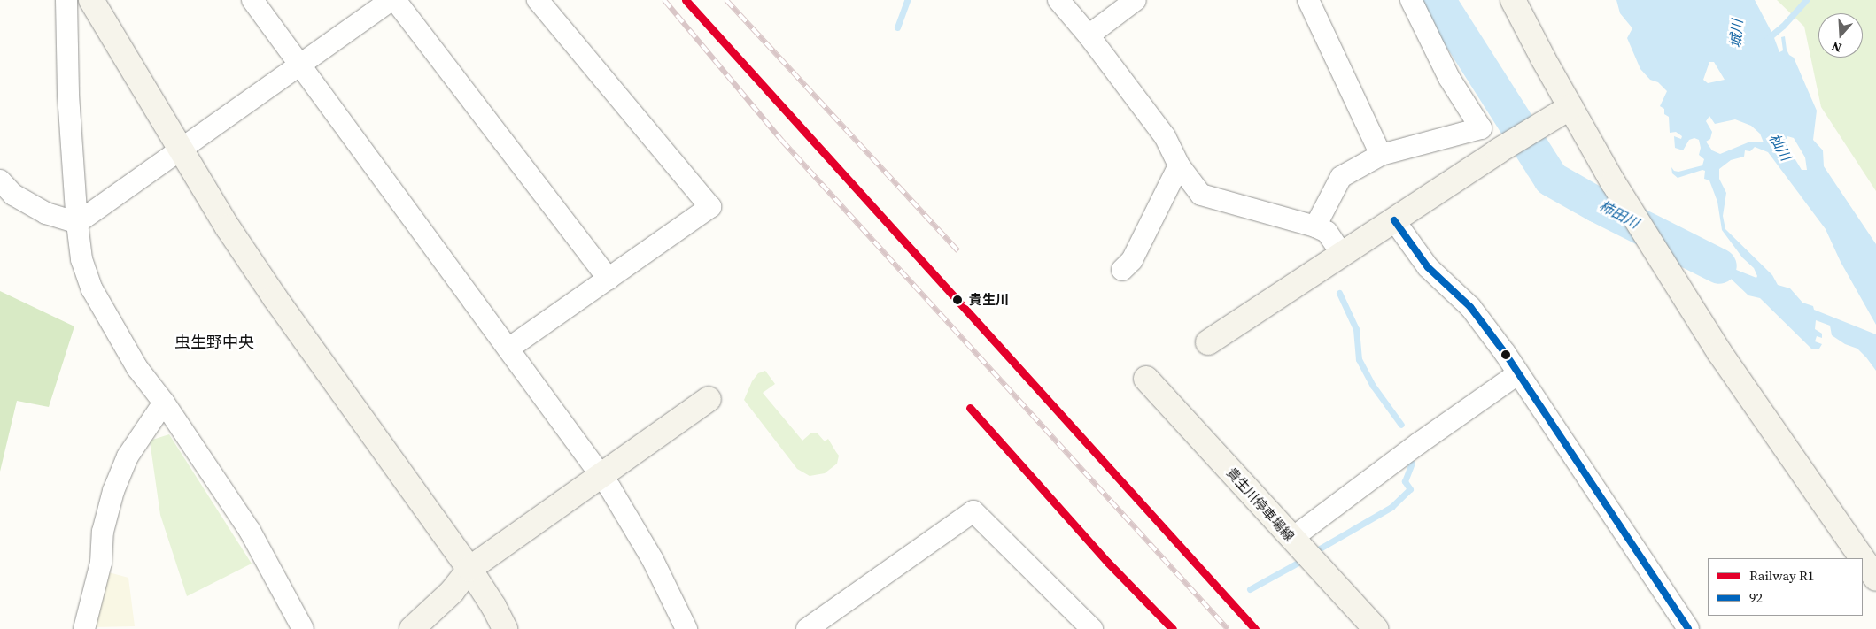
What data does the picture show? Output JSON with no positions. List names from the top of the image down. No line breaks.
{"streets":{"street":["貴生川停車場線"]},"districts":["虫生野中央"],"water":["城川","杣川","柿田川"],"places":["貴生川"],"lines":["rail line R1","transit line 92"],"legend":["Railway R1","92"],"north":"bottom"}
